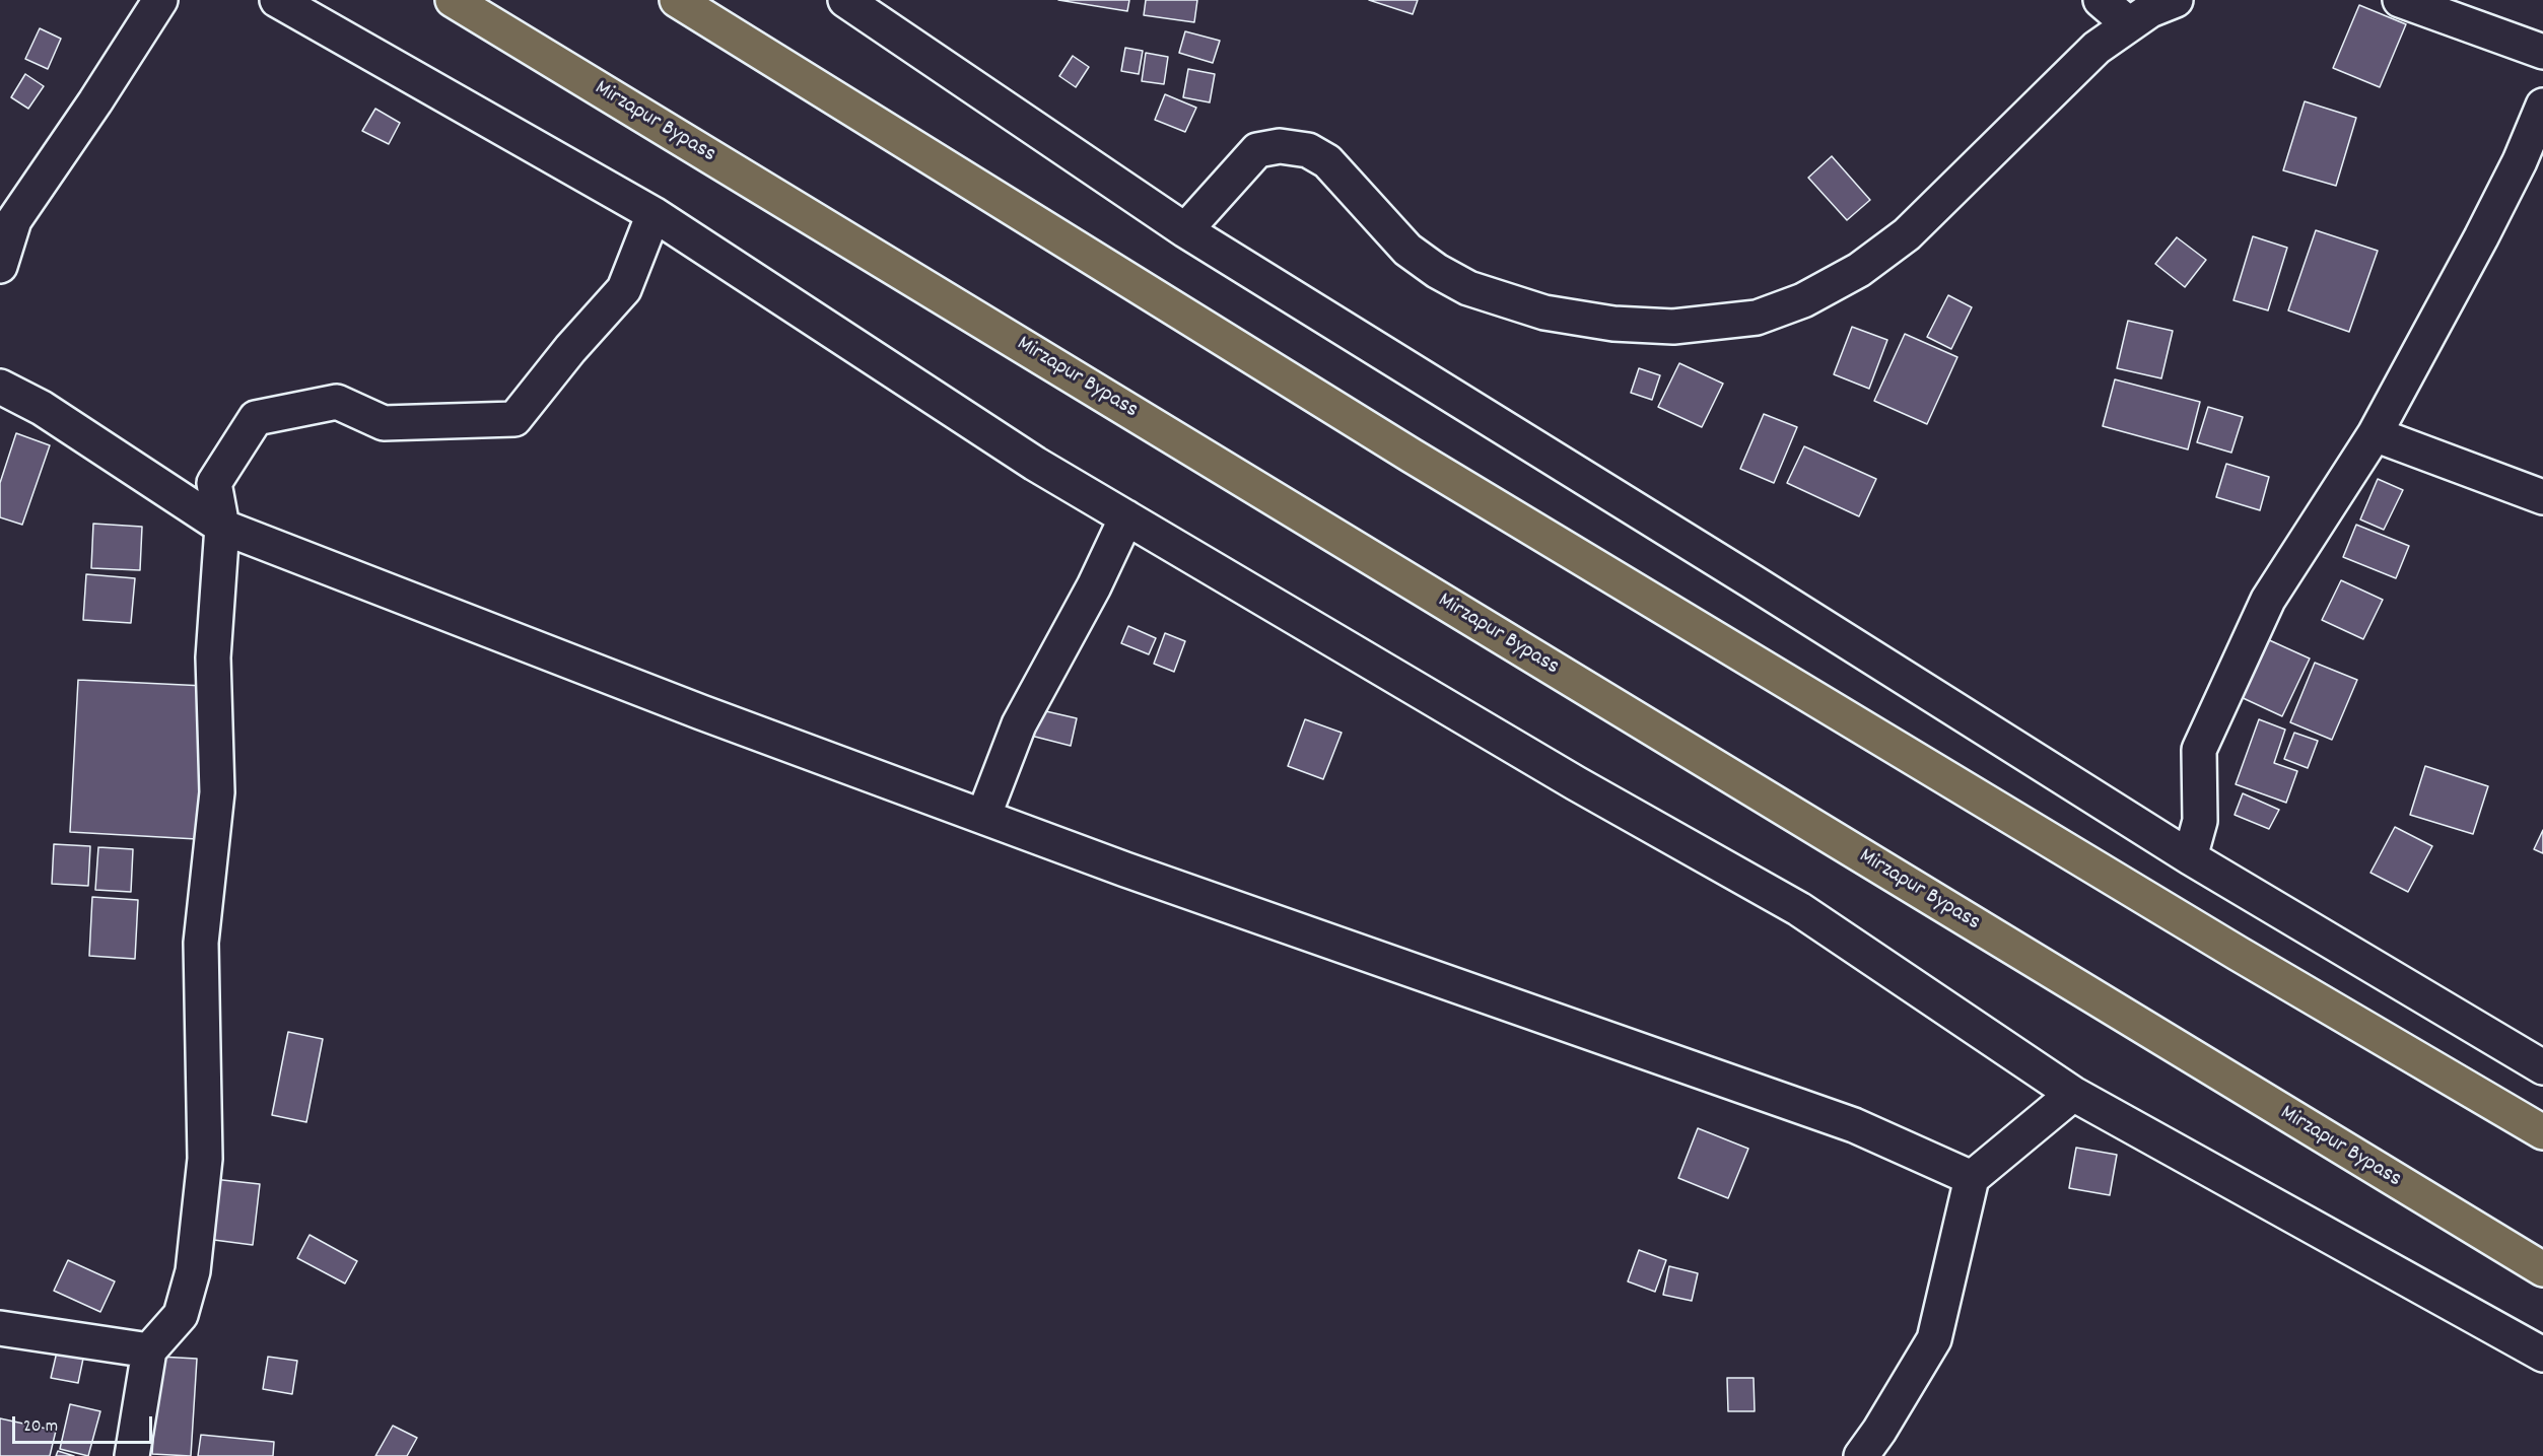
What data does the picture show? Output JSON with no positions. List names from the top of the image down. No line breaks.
{"streets":{"highway":["Mirzapur Bypass"]},"scale_bar":"20 m"}
